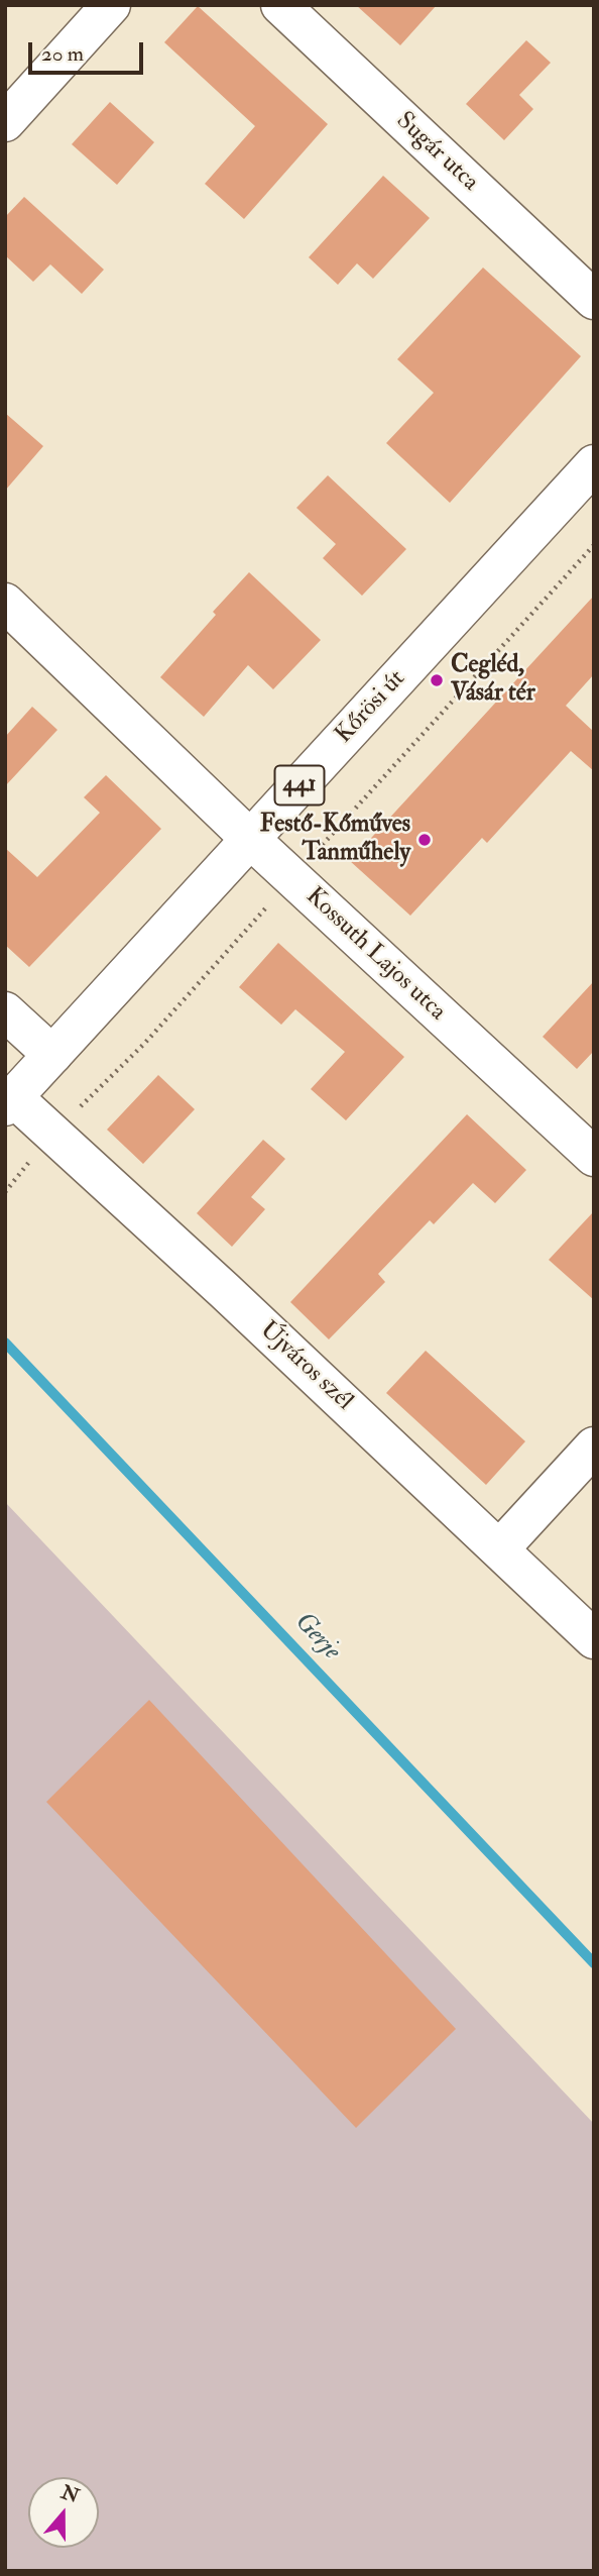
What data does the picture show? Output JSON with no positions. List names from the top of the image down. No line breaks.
{"streets":{"street":["Sugár utca","Kőrösi út","441","Kossuth Lajos utca","Újváros szél"]},"crossings":[["Kőrösi út","Kossuth Lajos utca"],["Kőrösi út","Újváros szél"]],"water":["Gerje"],"places":["Cegléd, Vásár tér","Festő-Kőműves Tanműhely"],"scale_bar":"20 m","north":"top"}
